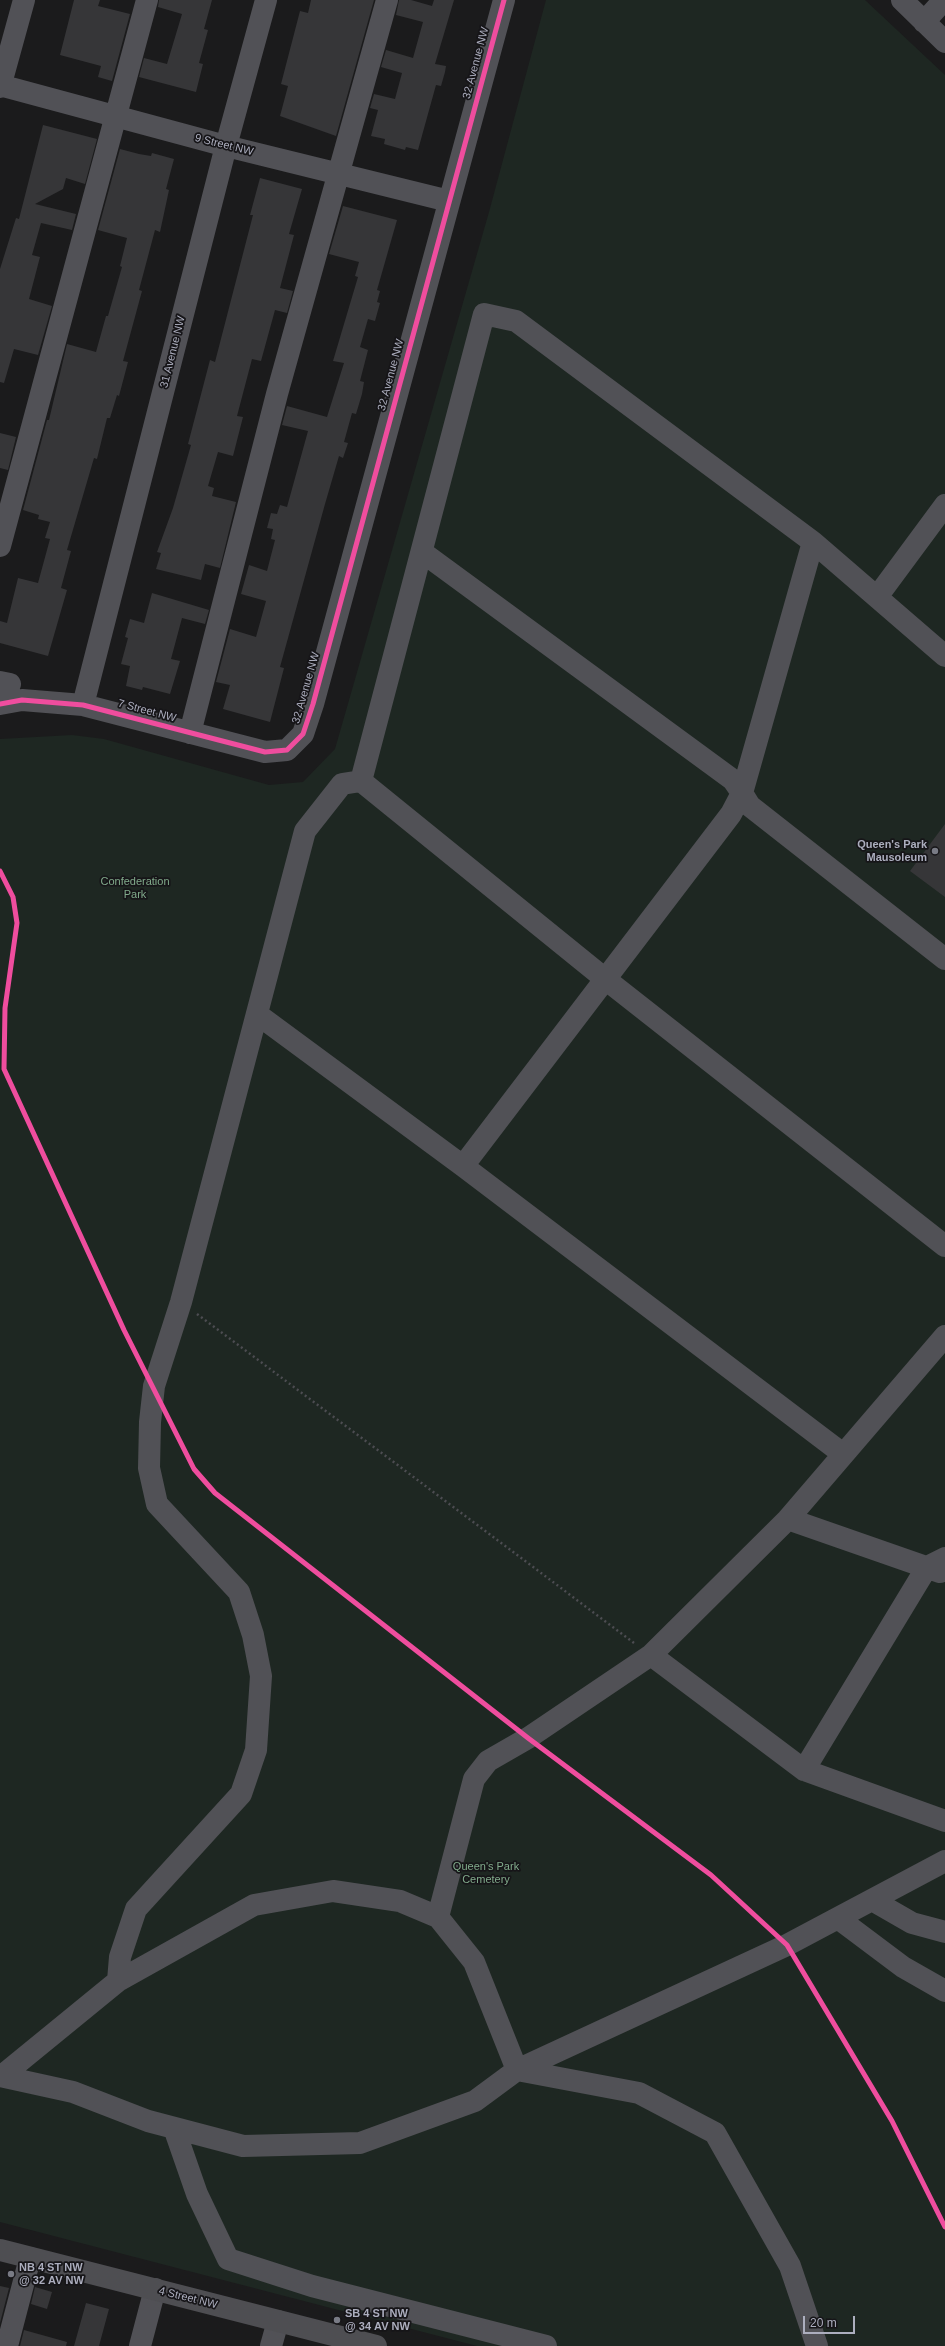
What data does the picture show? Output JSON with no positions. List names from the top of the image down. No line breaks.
{"streets":{"main road":["4 Street NW"],"street":["32 Avenue NW","9 Street NW","31 Avenue NW","7 Street NW"]},"crossings":[["32 Avenue NW","9 Street NW"],["32 Avenue NW","7 Street NW"],["9 Street NW","31 Avenue NW"],["31 Avenue NW","7 Street NW"]],"parks":["Confederation Park","Queen's Park Cemetery"],"places":["Queen's Park Mausoleum","NB 4 ST NW @ 32 AV NW","SB 4 ST NW @ 34 AV NW"],"scale_bar":"20 m"}
